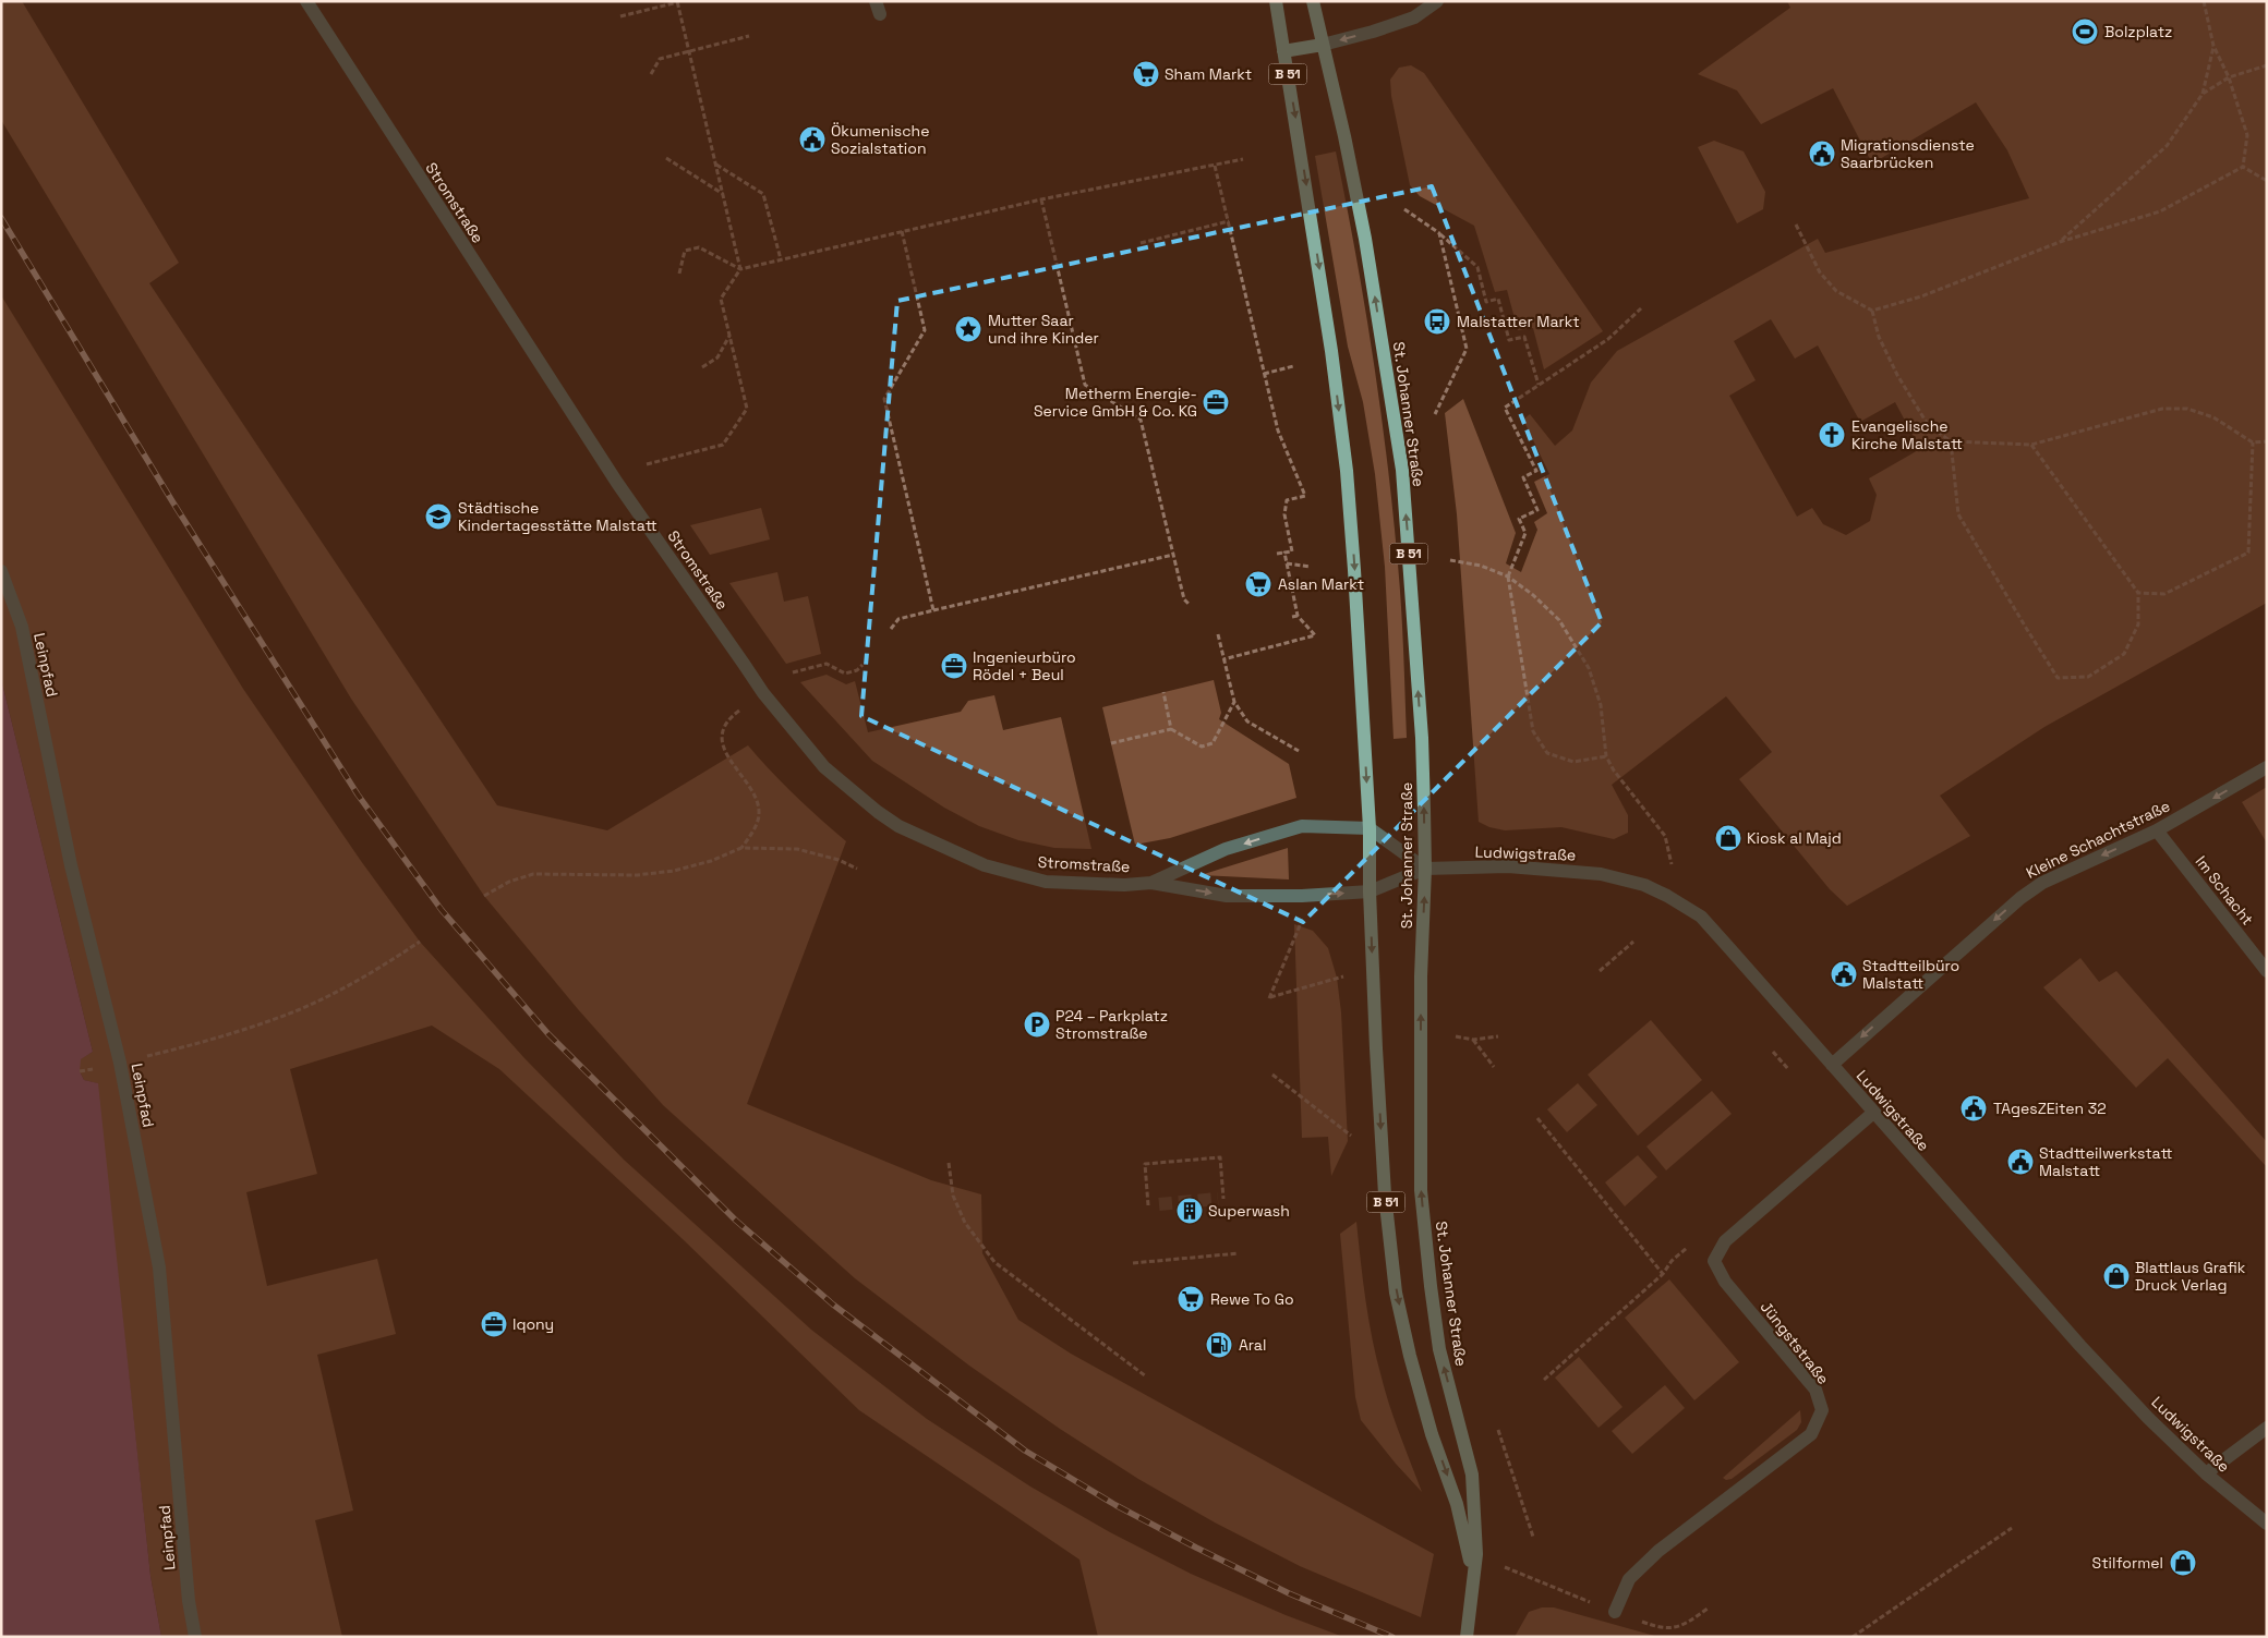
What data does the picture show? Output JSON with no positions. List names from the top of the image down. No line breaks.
{"streets":{"main road":["B 51","St. Johanner Straße"],"street":["Stromstraße","Leinpfad","Kleine Schachtstraße","Ludwigstraße","Im Schacht","Jüngststraße"]},"crossings":[["B 51","St. Johanner Straße"],["Stromstraße","St. Johanner Straße"],["Stromstraße","Ludwigstraße"],["St. Johanner Straße","Ludwigstraße"],["Kleine Schachtstraße","Ludwigstraße"],["Kleine Schachtstraße","Im Schacht"],["Ludwigstraße","Jüngststraße"]],"one_way":["Kleine Schachtstraße"],"places":{"sports":["Bolzplatz"],"supermarket":["Sham Markt","Aslan Markt","Rewe To Go"],"public building":["Ökumenische Sozialstation","Migrationsdienste Saarbrücken","Stadtteilbüro Malstatt","TAgesZEiten 32","Stadtteilwerkstatt Malstatt"],"bus stop":["Malstatter Markt"],"place":["Mutter Saar und ihre Kinder"],"office":["Metherm Energie- Service GmbH & Co. KG","Ingenieurbüro Rödel + Beul","Iqony"],"church":["Evangelische Kirche Malstatt"],"school or university":["Städtische Kindertagesstätte Malstatt"],"shop":["Kiosk al Majd","Blattlaus Grafik Druck Verlag","Stilformel"],"parking":["P24 – Parkplatz Stromstraße"],"building":["Superwash"],"fuel station":["Aral"]}}
